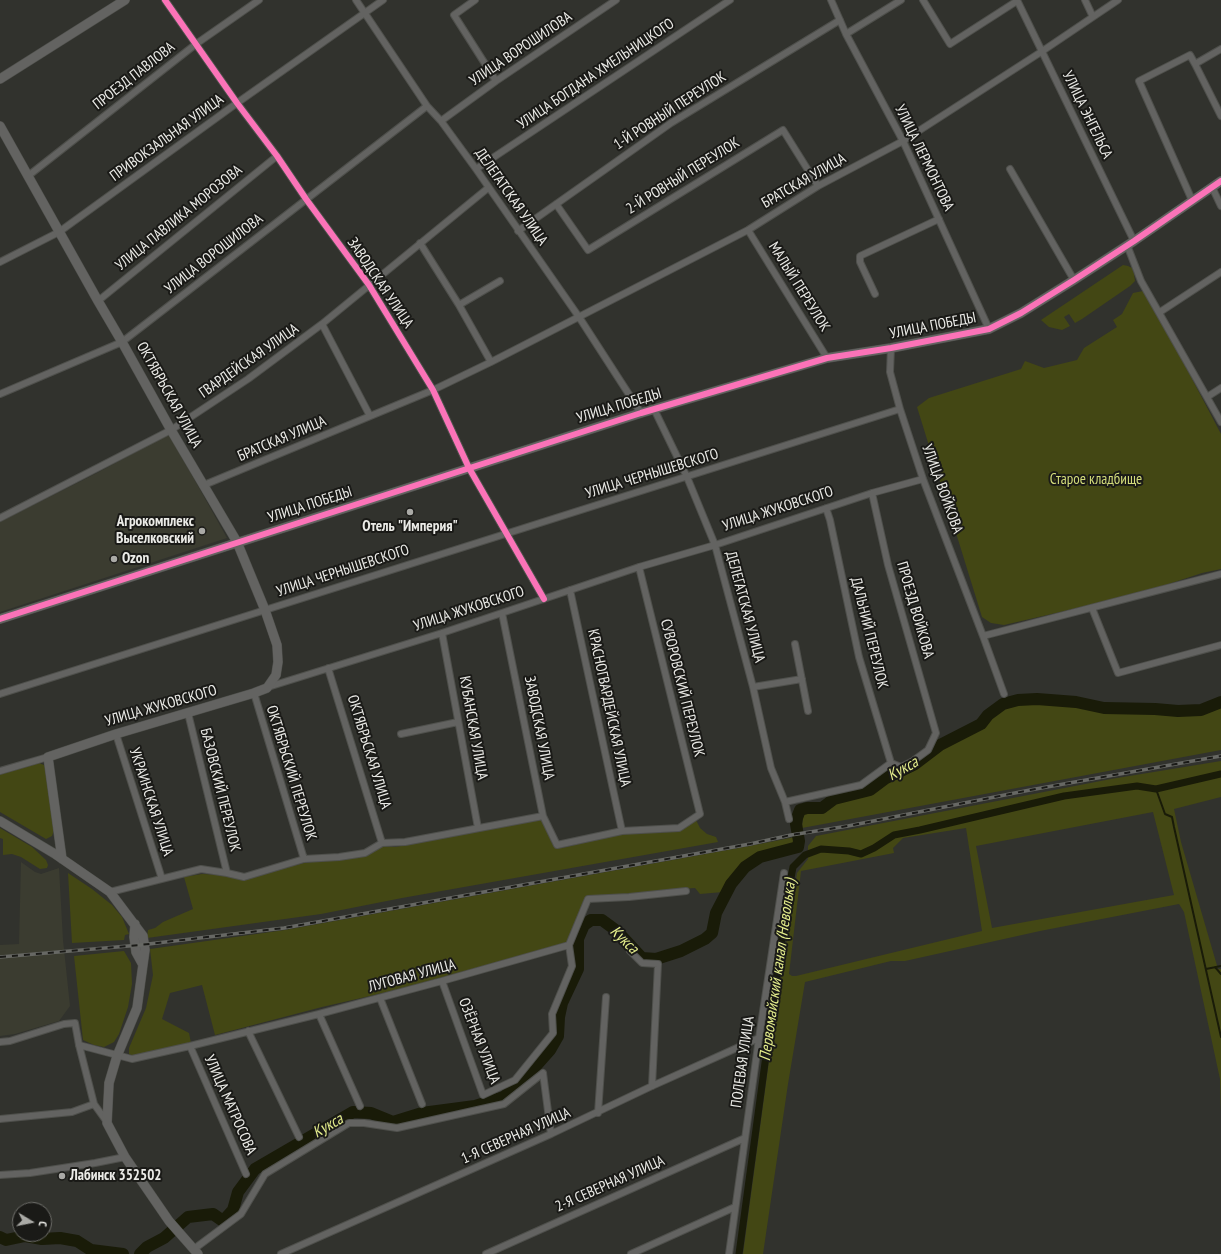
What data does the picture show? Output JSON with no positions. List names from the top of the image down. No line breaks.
{"streets":{"street":["УЛИЦА ВОРОШИЛОВА","УЛИЦА БОГДАНА ХМЕЛЬНИЦКОГО","ПРОЕЗД ПАВЛОВА","1-Й РОВНЫЙ ПЕРЕУЛОК","УЛИЦА ЭНГЕЛЬСА","ПРИВОКЗАЛЬНАЯ УЛИЦА","УЛИЦА ЛЕРМОНТОВА","2-Й РОВНЫЙ ПЕРЕУЛОК","БРАТСКАЯ УЛИЦА","ДЕЛЕГАТСКАЯ УЛИЦА","УЛИЦА ПАВЛИКА МОРОЗОВА","ЗАВОДСКАЯ УЛИЦА","МАЛЫЙ ПЕРЕУЛОК","УЛИЦА ПОБЕДЫ","ГВАРДЕЙСКАЯ УЛИЦА","ОКТЯБРЬСКАЯ УЛИЦА","УЛИЦА ЧЕРНЫШЕВСКОГО","УЛИЦА ВОЙКОВА","УЛИЦА ЖУКОВСКОГО","ПРОЕЗД ВОЙКОВА","ДАЛЬНИЙ ПЕРЕУЛОК","СУВОРОВСКИЙ ПЕРЕУЛОК","КРАСНОГВАРДЕЙСКАЯ УЛИЦА","КУБАНСКАЯ УЛИЦА","ОКТЯБРЬСКИЙ ПЕРЕУЛОК","БАЗОВСКИЙ ПЕРЕУЛОК","УКРАИНСКАЯ УЛИЦА","ЛУГОВАЯ УЛИЦА","ОЗЁРНАЯ УЛИЦА","ПОЛЕВАЯ УЛИЦА","УЛИЦА МАТРОСОВА","1-Я СЕВЕРНАЯ УЛИЦА","2-Я СЕВЕРНАЯ УЛИЦА"]},"crossings":[["УЛИЦА ВОРОШИЛОВА","ДЕЛЕГАТСКАЯ УЛИЦА"],["УЛИЦА ВОРОШИЛОВА","ЗАВОДСКАЯ УЛИЦА"],["УЛИЦА ВОРОШИЛОВА","ОКТЯБРЬСКАЯ УЛИЦА"],["УЛИЦА БОГДАНА ХМЕЛЬНИЦКОГО","ДЕЛЕГАТСКАЯ УЛИЦА"],["ПРОЕЗД ПАВЛОВА","ЗАВОДСКАЯ УЛИЦА"],["ПРОЕЗД ПАВЛОВА","ОКТЯБРЬСКАЯ УЛИЦА"],["1-Й РОВНЫЙ ПЕРЕУЛОК","УЛИЦА ЛЕРМОНТОВА"],["1-Й РОВНЫЙ ПЕРЕУЛОК","2-Й РОВНЫЙ ПЕРЕУЛОК"],["1-Й РОВНЫЙ ПЕРЕУЛОК","ДЕЛЕГАТСКАЯ УЛИЦА"],["УЛИЦА ЭНГЕЛЬСА","БРАТСКАЯ УЛИЦА"],["УЛИЦА ЭНГЕЛЬСА","УЛИЦА ПОБЕДЫ"],["ПРИВОКЗАЛЬНАЯ УЛИЦА","ДЕЛЕГАТСКАЯ УЛИЦА"],["ПРИВОКЗАЛЬНАЯ УЛИЦА","ЗАВОДСКАЯ УЛИЦА"],["ПРИВОКЗАЛЬНАЯ УЛИЦА","ОКТЯБРЬСКАЯ УЛИЦА"],["УЛИЦА ЛЕРМОНТОВА","БРАТСКАЯ УЛИЦА"],["УЛИЦА ЛЕРМОНТОВА","УЛИЦА ПОБЕДЫ"],["2-Й РОВНЫЙ ПЕРЕУЛОК","БРАТСКАЯ УЛИЦА"],["БРАТСКАЯ УЛИЦА","ДЕЛЕГАТСКАЯ УЛИЦА"],["БРАТСКАЯ УЛИЦА","ЗАВОДСКАЯ УЛИЦА"],["БРАТСКАЯ УЛИЦА","МАЛЫЙ ПЕРЕУЛОК"],["БРАТСКАЯ УЛИЦА","ОКТЯБРЬСКАЯ УЛИЦА"],["ДЕЛЕГАТСКАЯ УЛИЦА","УЛИЦА ПОБЕДЫ"],["ДЕЛЕГАТСКАЯ УЛИЦА","ГВАРДЕЙСКАЯ УЛИЦА"],["ДЕЛЕГАТСКАЯ УЛИЦА","УЛИЦА ЧЕРНЫШЕВСКОГО"],["ДЕЛЕГАТСКАЯ УЛИЦА","УЛИЦА ЖУКОВСКОГО"],["УЛИЦА ПАВЛИКА МОРОЗОВА","ЗАВОДСКАЯ УЛИЦА"],["УЛИЦА ПАВЛИКА МОРОЗОВА","ОКТЯБРЬСКАЯ УЛИЦА"],["ЗАВОДСКАЯ УЛИЦА","УЛИЦА ПОБЕДЫ"],["ЗАВОДСКАЯ УЛИЦА","ГВАРДЕЙСКАЯ УЛИЦА"],["ЗАВОДСКАЯ УЛИЦА","УЛИЦА ЧЕРНЫШЕВСКОГО"],["ЗАВОДСКАЯ УЛИЦА","УЛИЦА ЖУКОВСКОГО"],["ЗАВОДСКАЯ УЛИЦА","СУВОРОВСКИЙ ПЕРЕУЛОК"],["ЗАВОДСКАЯ УЛИЦА","КРАСНОГВАРДЕЙСКАЯ УЛИЦА"],["МАЛЫЙ ПЕРЕУЛОК","УЛИЦА ПОБЕДЫ"],["УЛИЦА ПОБЕДЫ","ОКТЯБРЬСКАЯ УЛИЦА"],["УЛИЦА ПОБЕДЫ","УЛИЦА ВОЙКОВА"],["ГВАРДЕЙСКАЯ УЛИЦА","ОКТЯБРЬСКАЯ УЛИЦА"],["ОКТЯБРЬСКАЯ УЛИЦА","УЛИЦА ЧЕРНЫШЕВСКОГО"],["ОКТЯБРЬСКАЯ УЛИЦА","УЛИЦА ЖУКОВСКОГО"],["УЛИЦА ЧЕРНЫШЕВСКОГО","УЛИЦА ВОЙКОВА"],["УЛИЦА ВОЙКОВА","УЛИЦА ЖУКОВСКОГО"],["УЛИЦА ЖУКОВСКОГО","ПРОЕЗД ВОЙКОВА"],["УЛИЦА ЖУКОВСКОГО","ДАЛЬНИЙ ПЕРЕУЛОК"],["УЛИЦА ЖУКОВСКОГО","СУВОРОВСКИЙ ПЕРЕУЛОК"],["УЛИЦА ЖУКОВСКОГО","КРАСНОГВАРДЕЙСКАЯ УЛИЦА"],["УЛИЦА ЖУКОВСКОГО","КУБАНСКАЯ УЛИЦА"],["УЛИЦА ЖУКОВСКОГО","ОКТЯБРЬСКИЙ ПЕРЕУЛОК"],["УЛИЦА ЖУКОВСКОГО","БАЗОВСКИЙ ПЕРЕУЛОК"],["УЛИЦА ЖУКОВСКОГО","УКРАИНСКАЯ УЛИЦА"],["ПРОЕЗД ВОЙКОВА","ДАЛЬНИЙ ПЕРЕУЛОК"],["СУВОРОВСКИЙ ПЕРЕУЛОК","КРАСНОГВАРДЕЙСКАЯ УЛИЦА"],["ЛУГОВАЯ УЛИЦА","ОЗЁРНАЯ УЛИЦА"],["ЛУГОВАЯ УЛИЦА","УЛИЦА МАТРОСОВА"],["ПОЛЕВАЯ УЛИЦА","1-Я СЕВЕРНАЯ УЛИЦА"],["ПОЛЕВАЯ УЛИЦА","2-Я СЕВЕРНАЯ УЛИЦА"]],"water":["Кукса","Первомайский канал (Неволька)"],"parks":["Старое кладбище"],"places":["Отель \"Империя\"","Агрокомплекс Выселковский","Ozon","Лабинск 352502"],"north":"right"}
